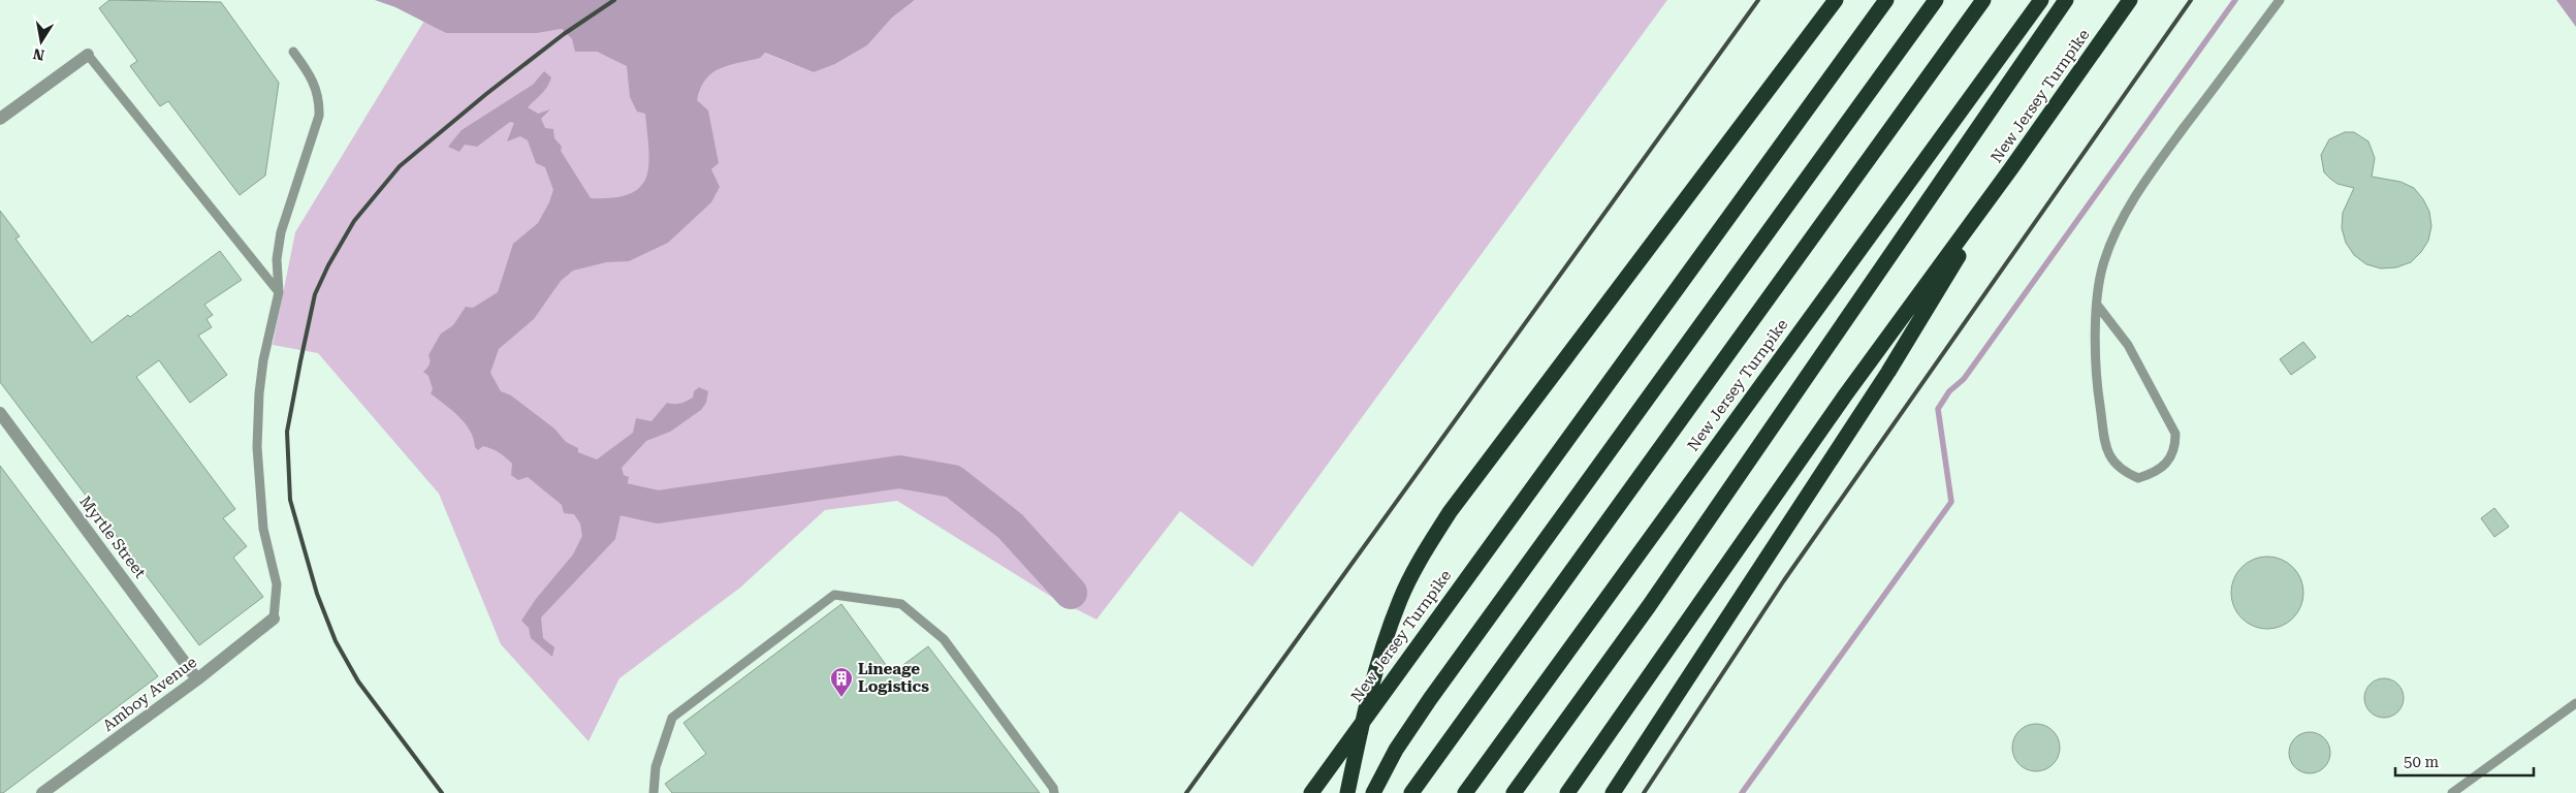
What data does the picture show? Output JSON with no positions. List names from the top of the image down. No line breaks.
{"streets":{"highway":["New Jersey Turnpike"],"street":["Myrtle Street","Amboy Avenue"]},"crossings":[["Myrtle Street","Amboy Avenue"]],"places":{"building":["Lineage Logistics"]},"scale_bar":"50 m","north":"bottom"}
